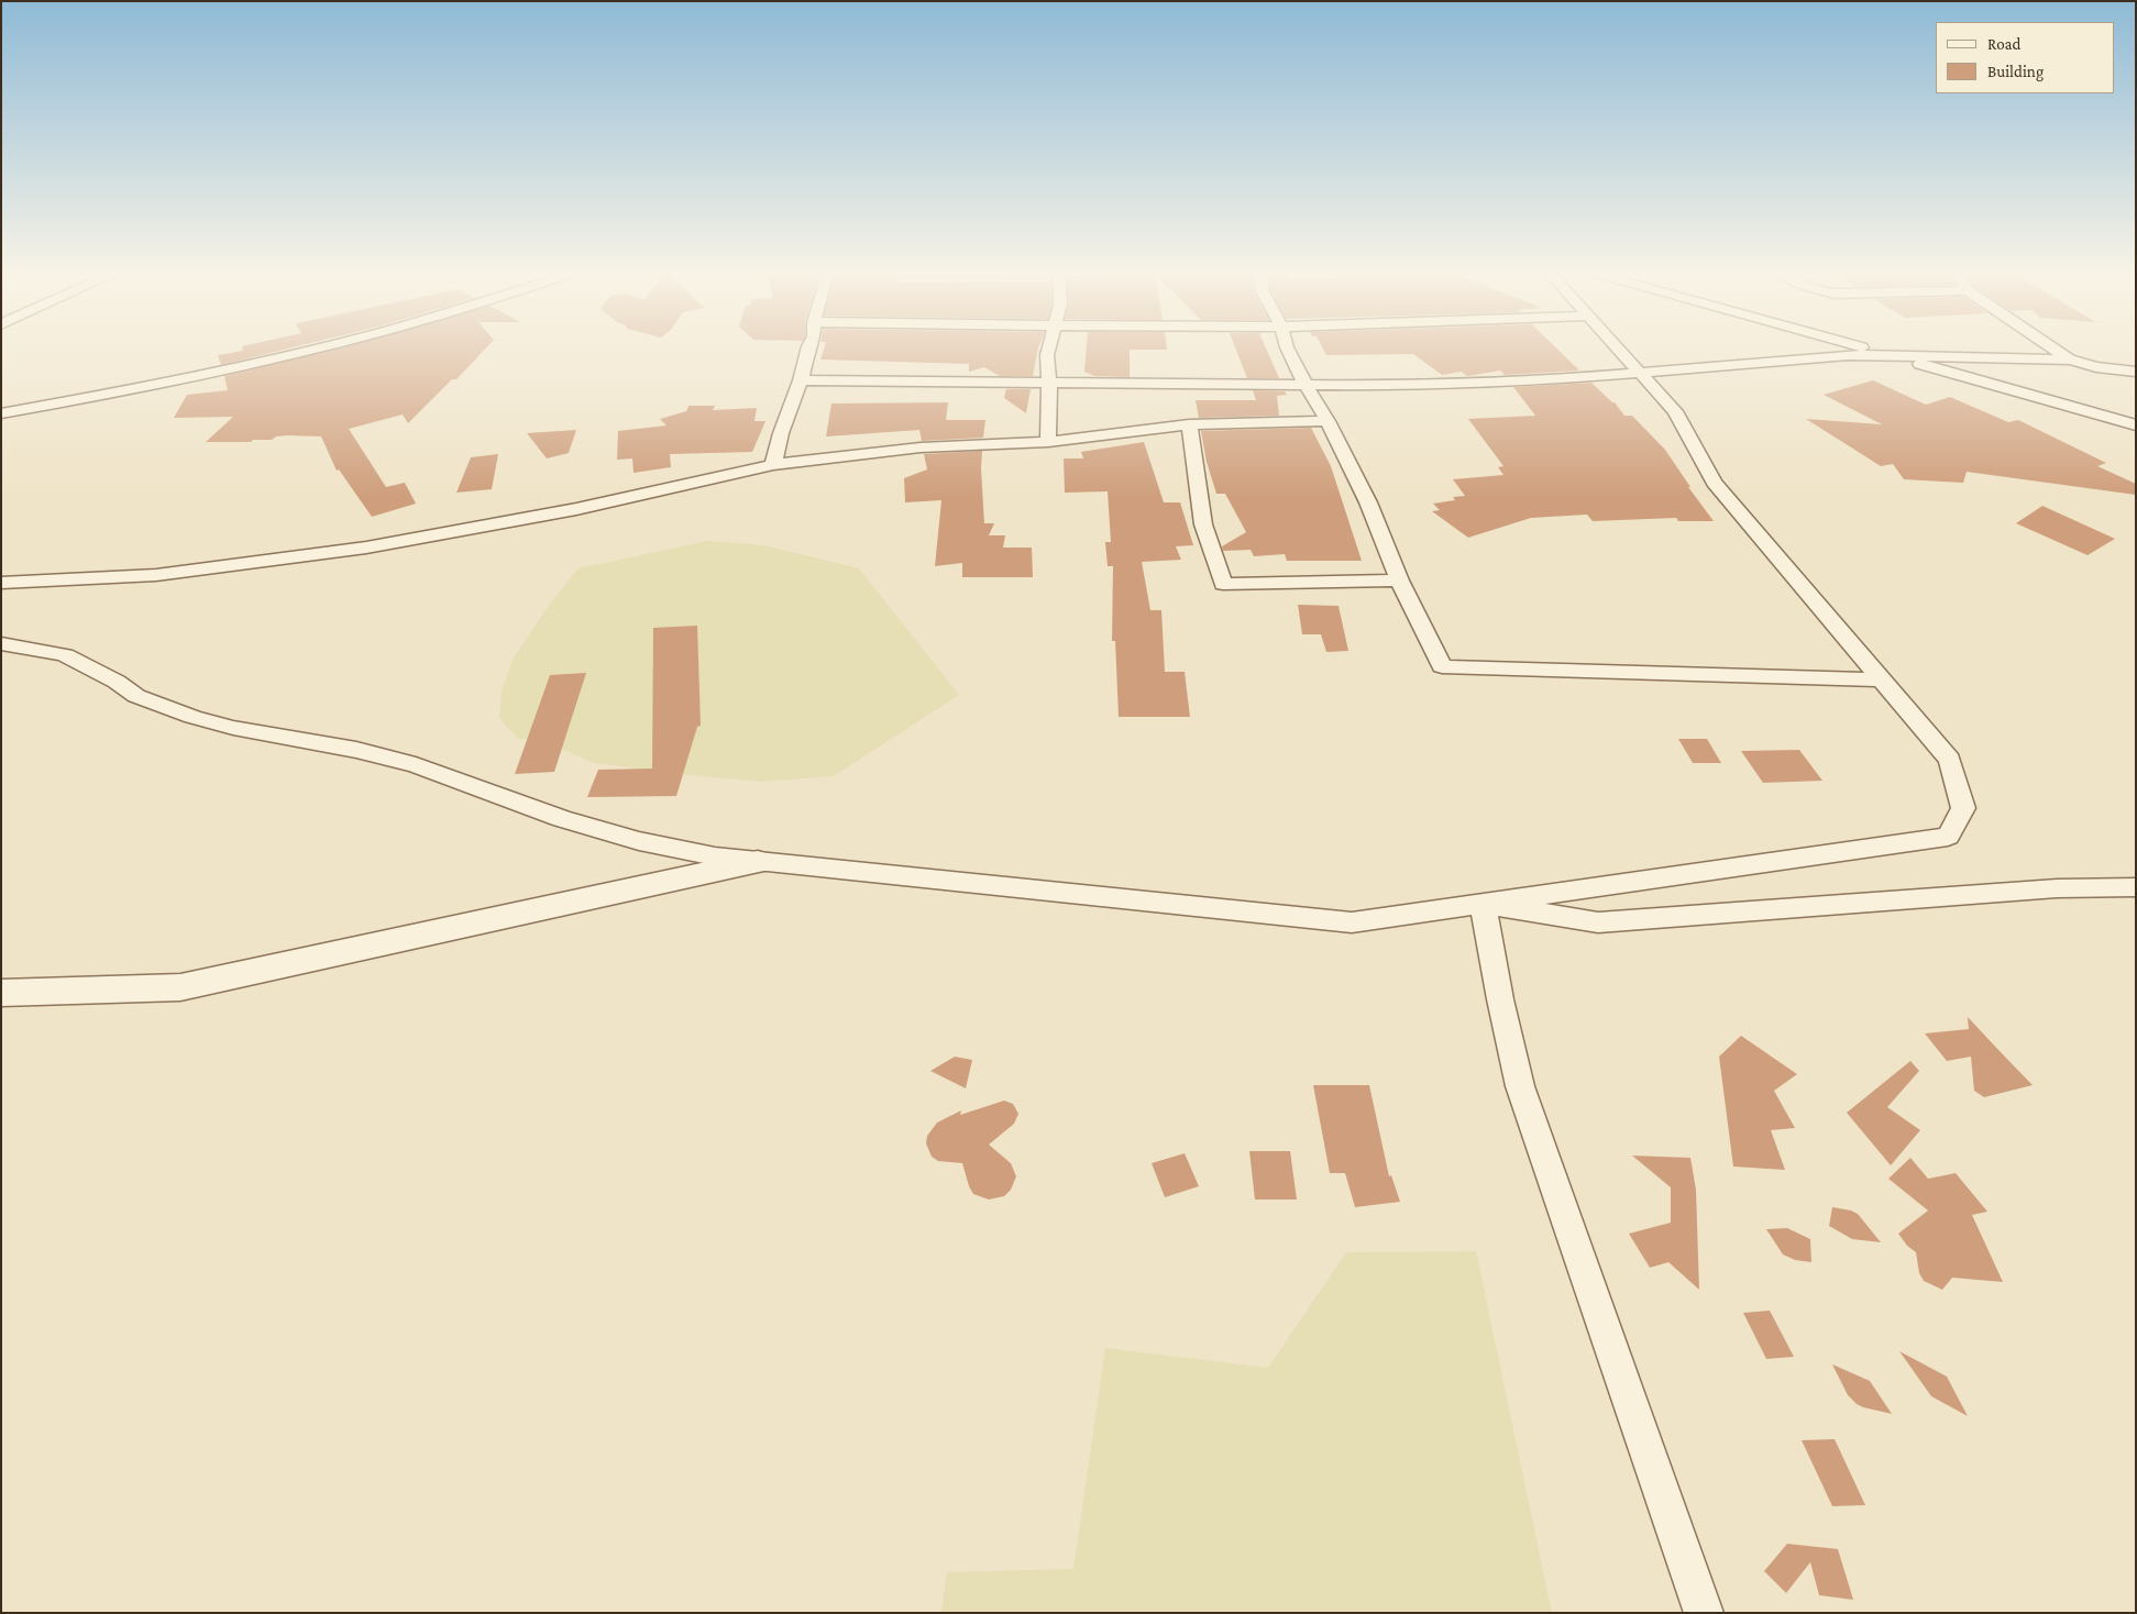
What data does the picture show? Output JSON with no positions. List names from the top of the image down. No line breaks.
{"legend":["Road","Building"]}
